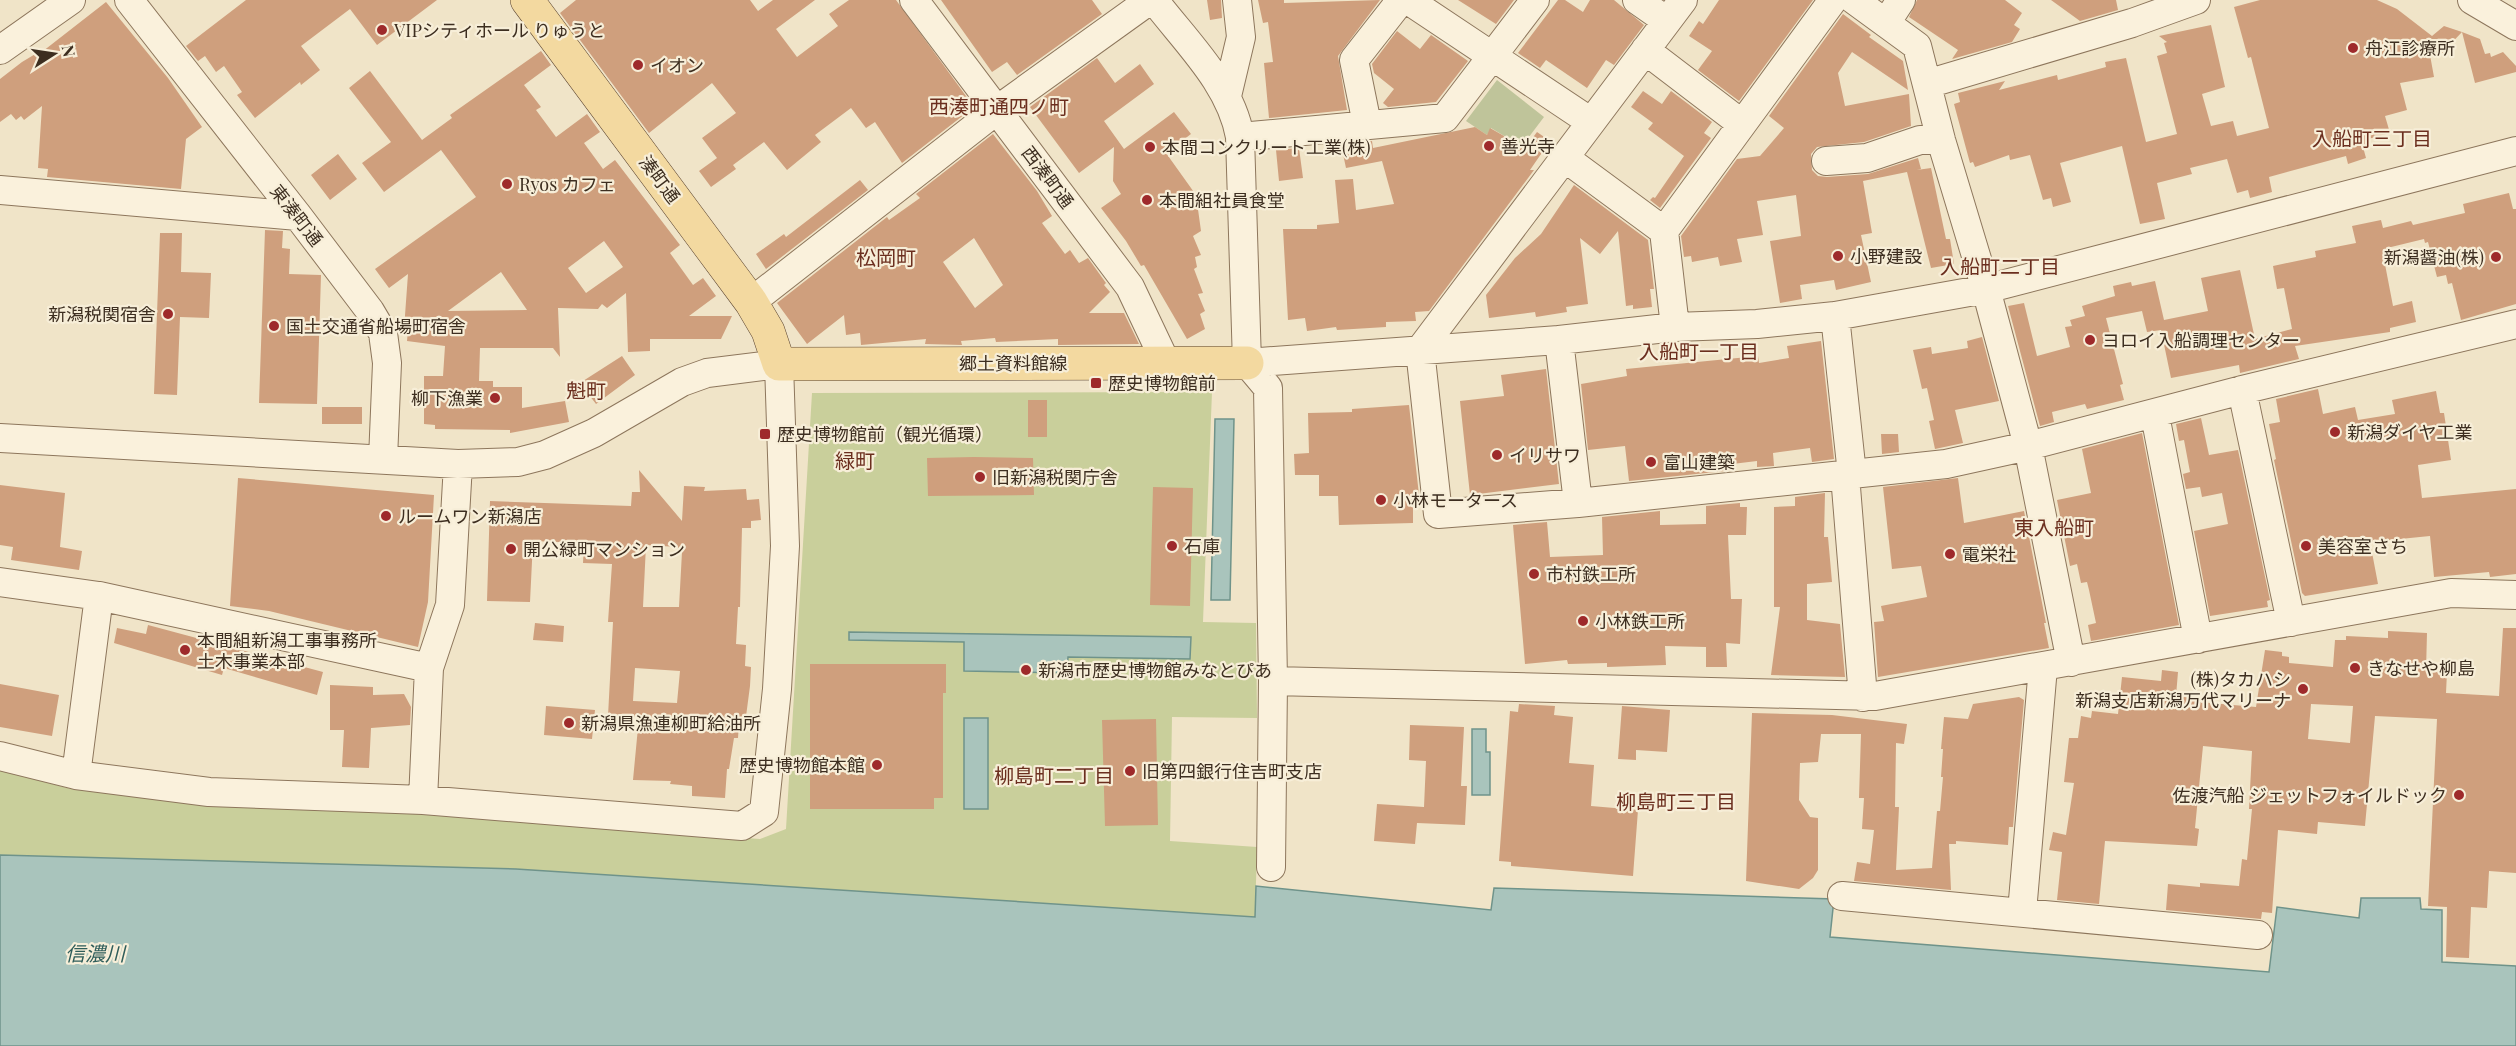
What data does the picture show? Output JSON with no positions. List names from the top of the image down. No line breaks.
{"streets":{"main road":["湊町通","郷土資料館線"],"street":["西湊町通","東湊町通"]},"crossings":[["西湊町通","郷土資料館線"],["湊町通","郷土資料館線"]],"districts":["西湊町通四ノ町","入船町三丁目","松岡町","入船町二丁目","入船町一丁目","魁町","緑町","東入船町","柳島町二丁目","柳島町三丁目"],"water":["信濃川"],"places":{"other":["VIPシティホール りゅうと","舟江診療所","イオン","善光寺","本間コンクリート工業(株)","Ryos カフェ","本間組社員食堂","小野建設","新潟醤油(株)","新潟税関宿舎","国土交通省船場町宿舎","ヨロイ入船調理センター","柳下漁業","新潟ダイヤ工業","イリサワ","富山建築","旧新潟税関庁舎","小林モータース","ルームワン新潟店","石庫","美容室さち","開公緑町マンション","電栄社","市村鉄工所","小林鉄工所","本間組新潟工事事務所 土木事業本部","きなせや柳島","新潟市歴史博物館みなとぴあ","(株)タカハシ 新潟支店新潟万代マリーナ","新潟県漁連柳町給油所","歴史博物館本館","旧第四銀行住吉町支店","佐渡汽船 ジェットフォイルドック"],"transit":["歴史博物館前","歴史博物館前（観光循環）"]},"north":"right"}
